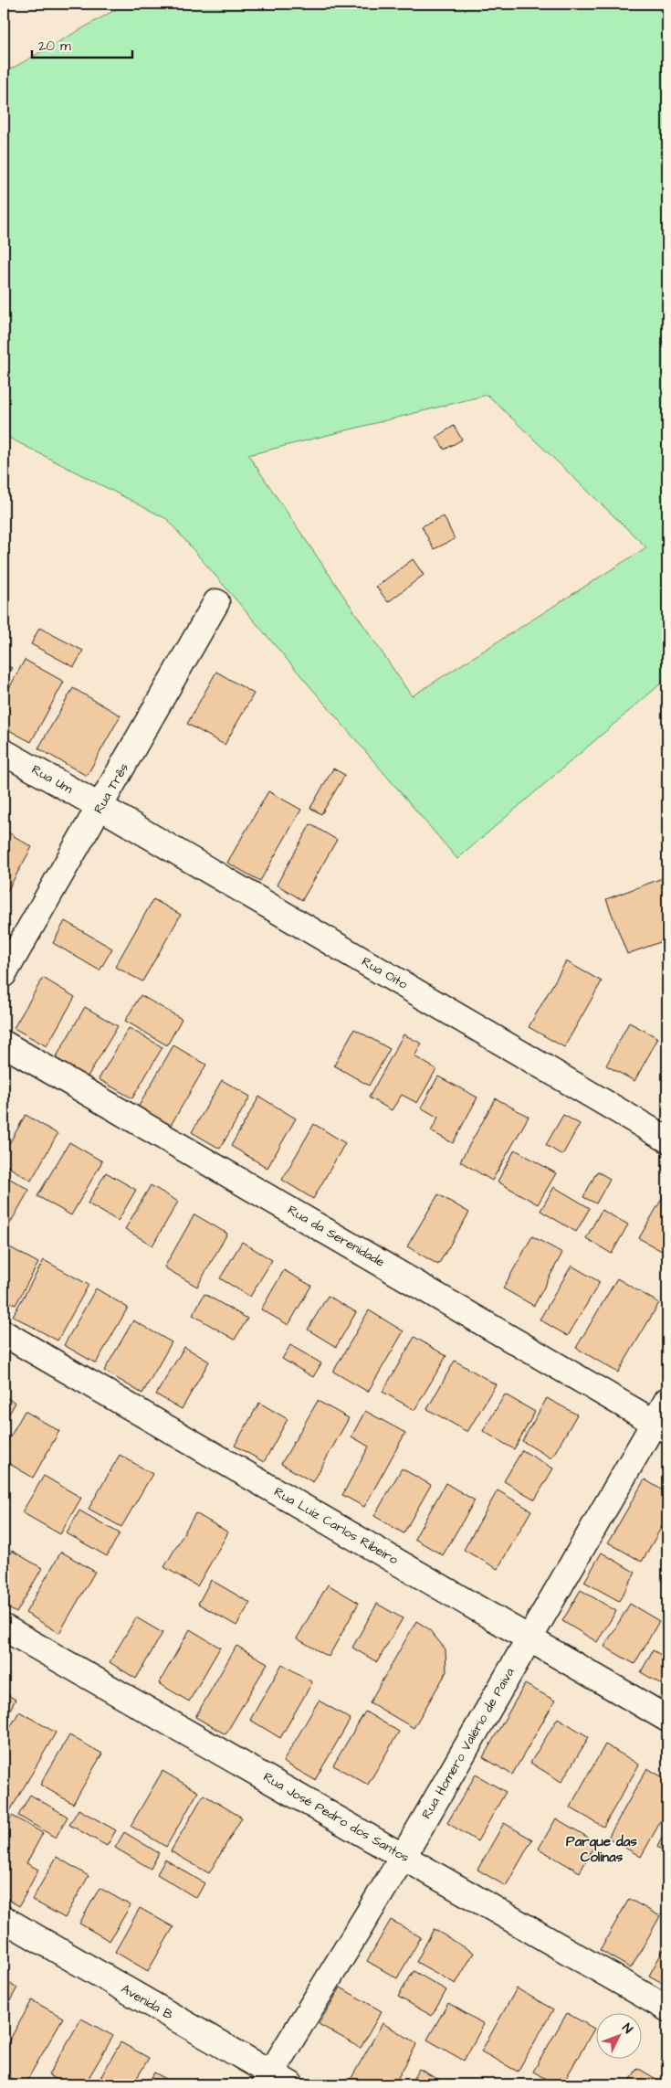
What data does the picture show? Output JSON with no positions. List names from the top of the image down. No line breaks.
{"streets":{"street":["Rua Um","Rua Três","Rua Oito","Rua da Serenidade","Rua Luiz Carlos Ribeiro","Rua Homero Valério de Paiva","Rua José Pedro dos Santos","Avenida B"]},"crossings":[["Rua Um","Rua Três"],["Rua Um","Rua Oito"],["Rua Três","Rua Oito"],["Rua da Serenidade","Rua Homero Valério de Paiva"],["Rua Luiz Carlos Ribeiro","Rua Homero Valério de Paiva"],["Rua Homero Valério de Paiva","Rua José Pedro dos Santos"],["Rua Homero Valério de Paiva","Avenida B"]],"districts":["Parque das Colinas"],"scale_bar":"20 m","north":"top right"}
